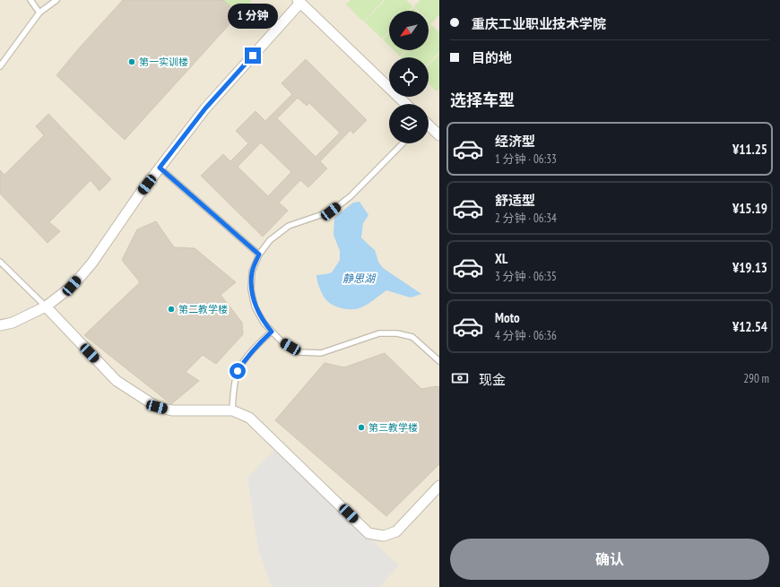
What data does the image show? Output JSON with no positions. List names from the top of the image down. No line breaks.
{"water":["静思湖"],"places":["第一实训楼","第二教学楼","第三教学楼"],"north":"bottom left","page":{"banner":["重庆工业职业技术学院","目的地"],"bubble":"1 分钟","heading":"选择车型","list":[{"name":"经济型","note":"1 分钟 · 06:33","value":"¥11.25"},{"name":"舒适型","note":"2 分钟 · 06:34","value":"¥15.19"},{"name":"XL","note":"3 分钟 · 06:35","value":"¥19.13"},{"name":"Moto","note":"4 分钟 · 06:36","value":"¥12.54"}],"pay":["现金","290 m"],"buttons":"确认"}}
